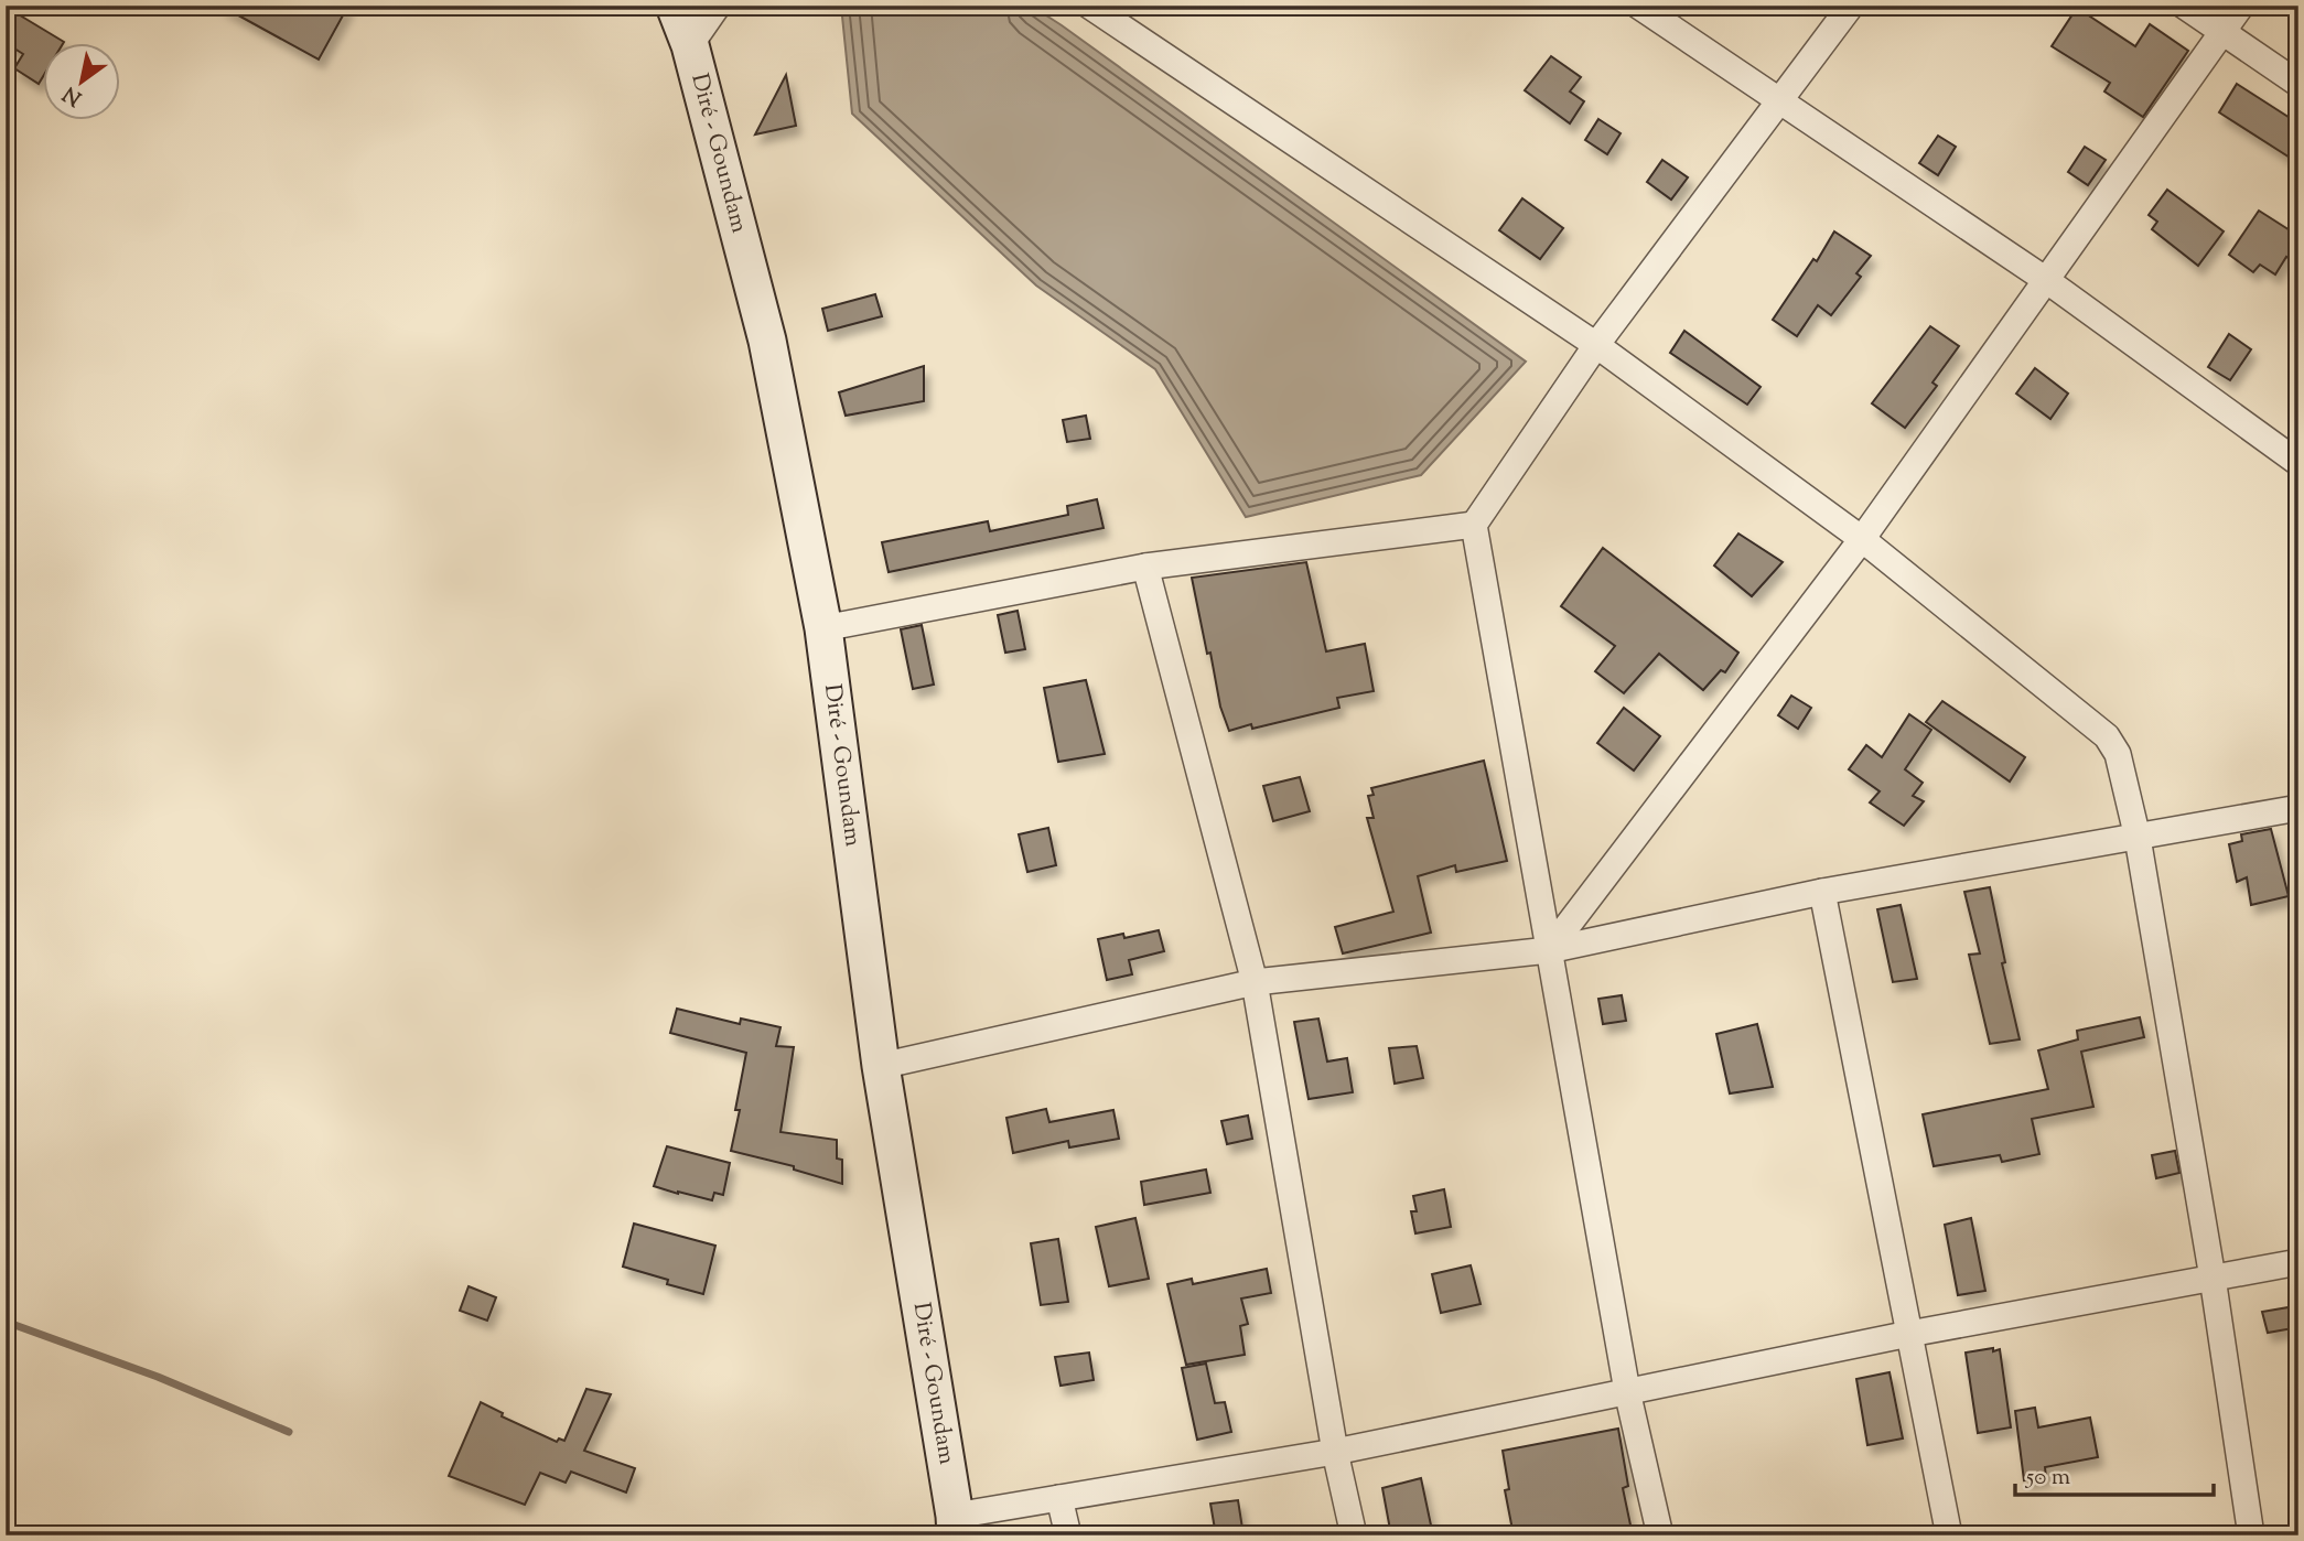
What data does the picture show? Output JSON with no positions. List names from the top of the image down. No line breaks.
{"streets":{"main road":["Diré - Goundam"]},"scale_bar":"50 m","north":"bottom left"}
